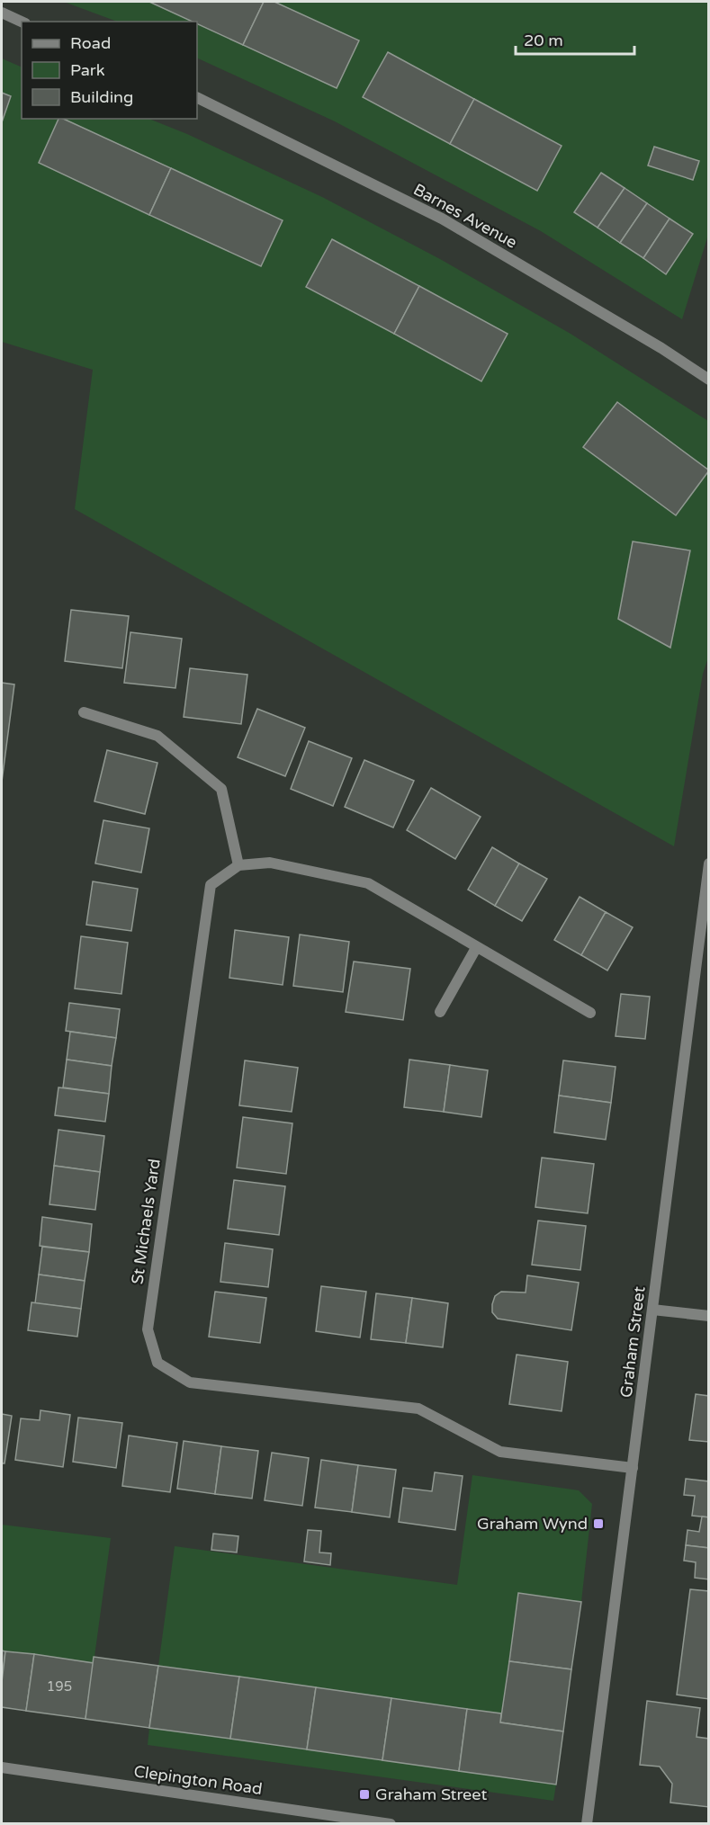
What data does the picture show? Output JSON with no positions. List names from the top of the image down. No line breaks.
{"streets":{"street":["Barnes Avenue","St Michaels Yard","Graham Street","Clepington Road"]},"crossings":[["St Michaels Yard","Graham Street"]],"places":{"transit":["Graham Wynd","Graham Street"]},"house_numbers":["195"],"legend":["Road","Park","Building"],"scale_bar":"20 m"}
